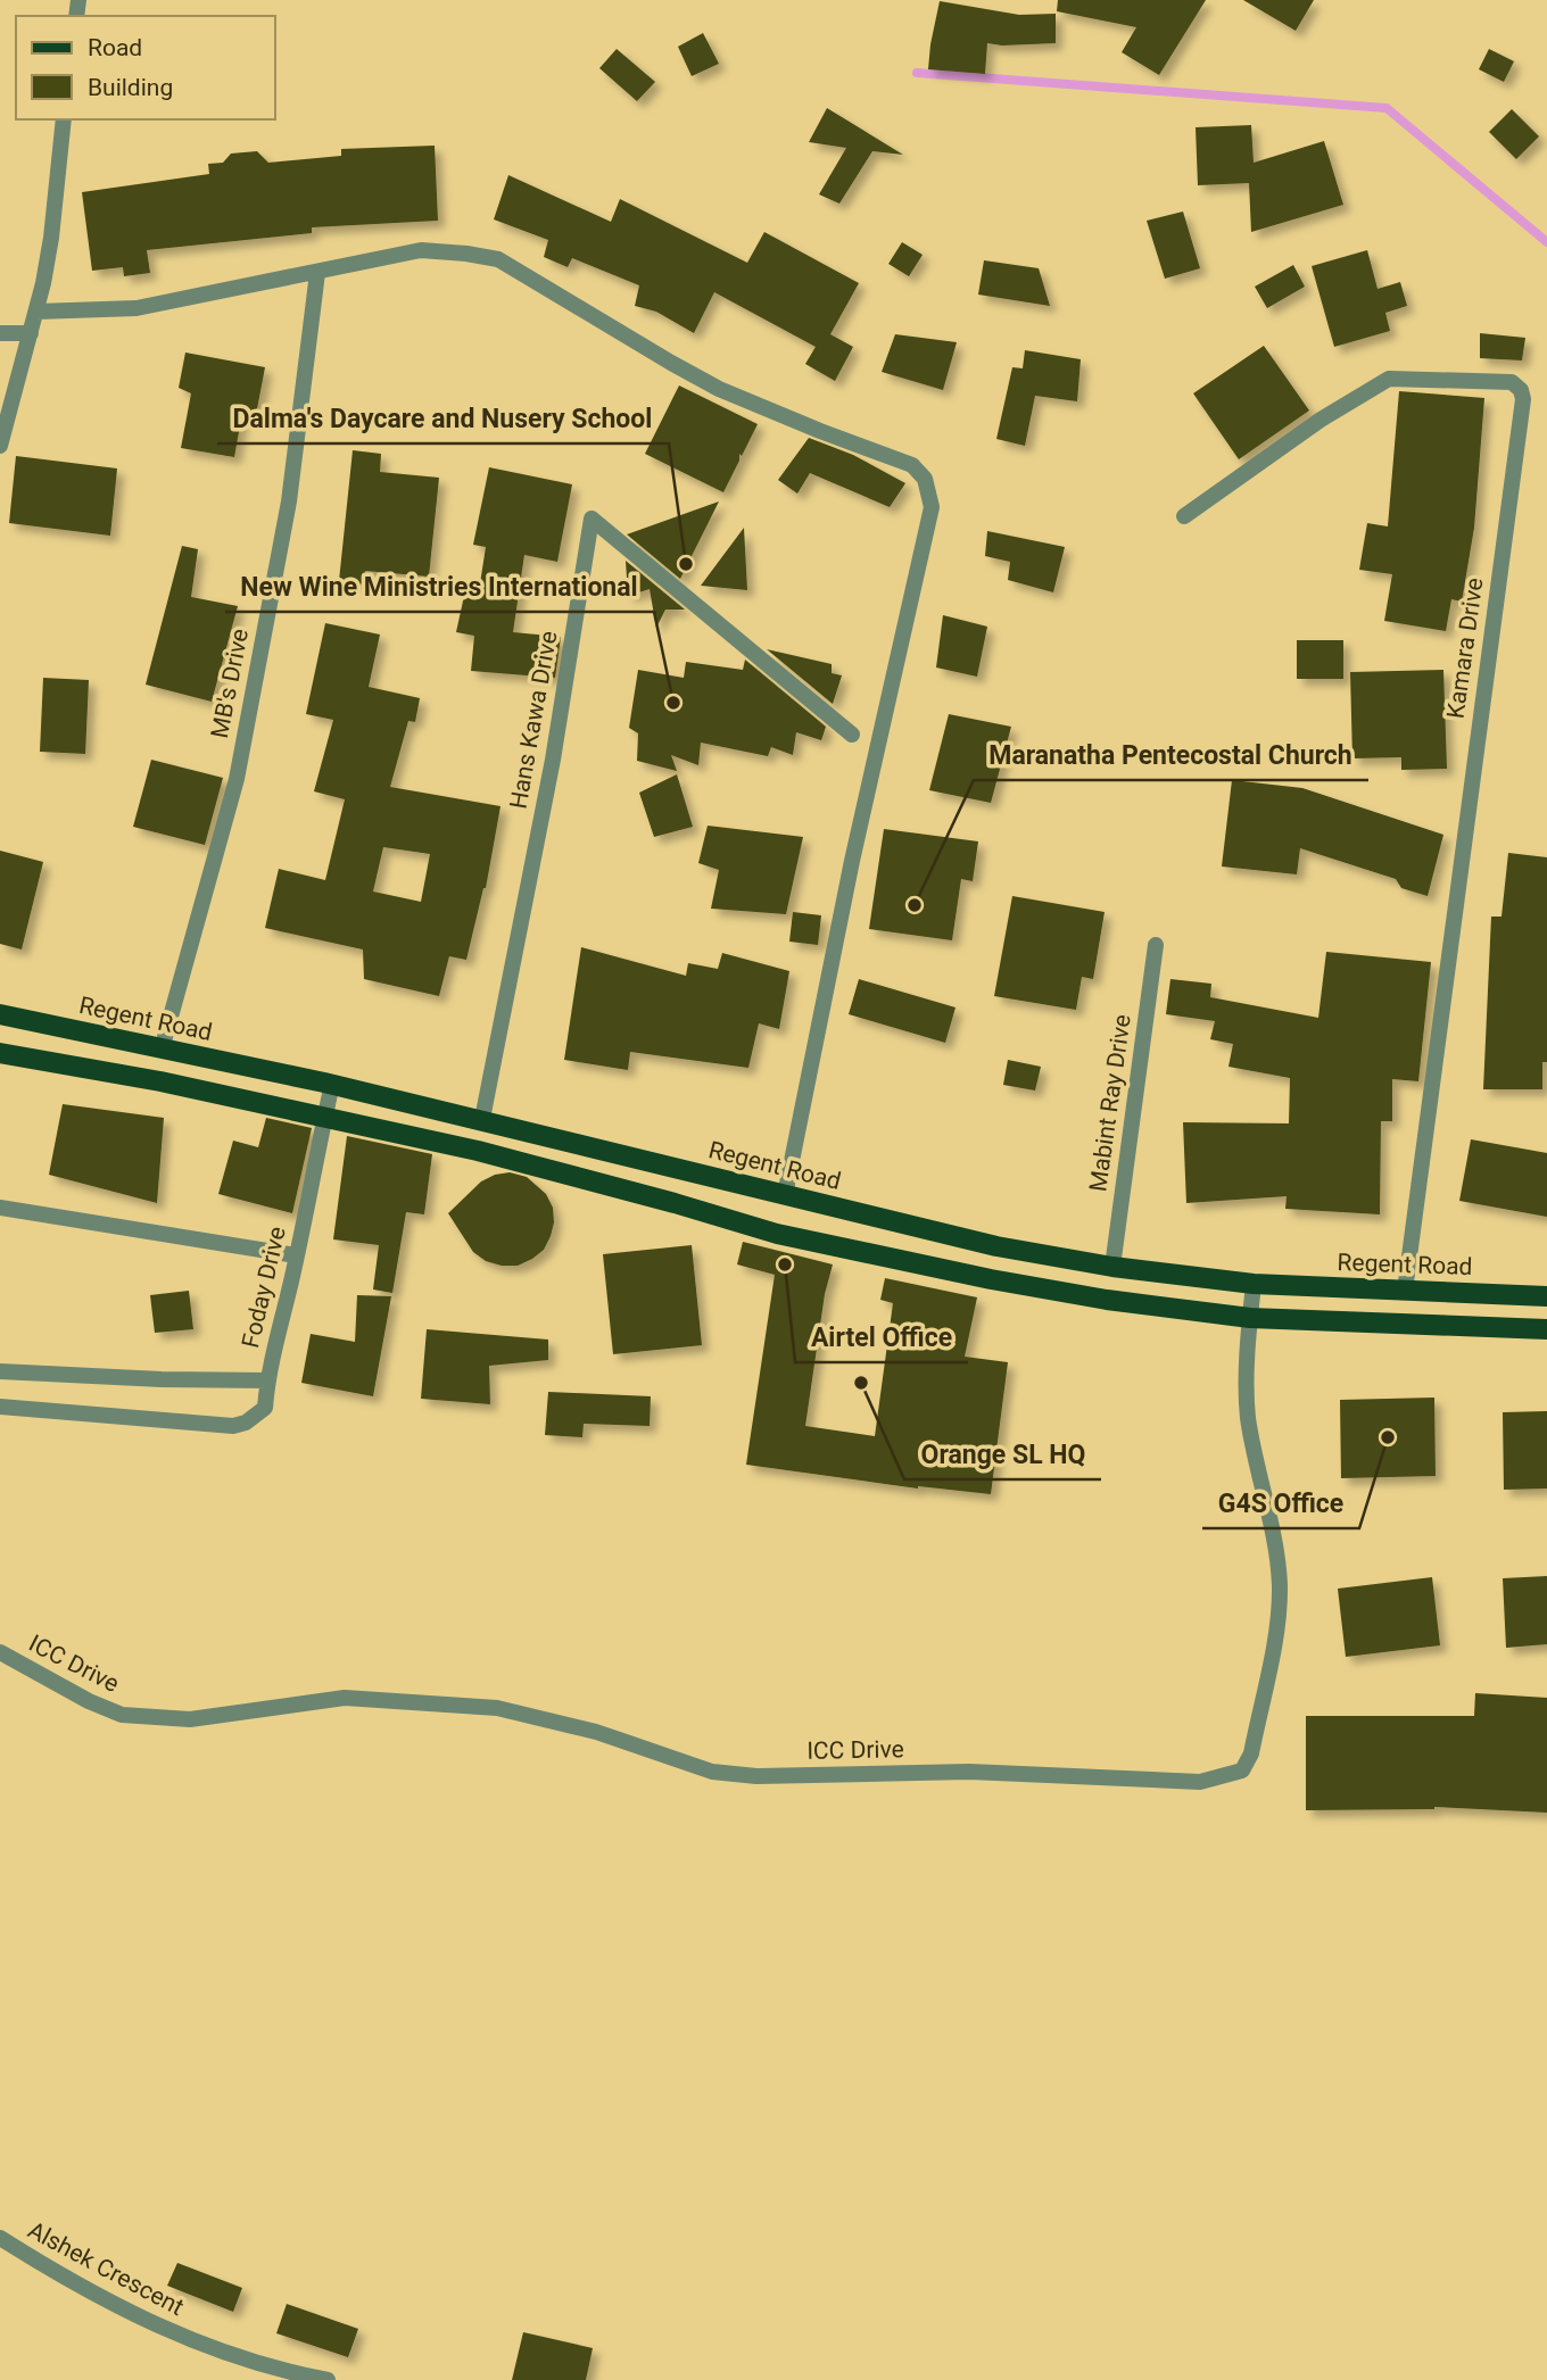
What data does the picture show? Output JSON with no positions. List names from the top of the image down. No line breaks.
{"streets":{"main road":["Regent Road"],"street":["Kamara Drive","MB's Drive","Hans Kawa Drive","Mabint Ray Drive","Foday Drive","ICC Drive","Alshek Crescent"]},"crossings":[["Kamara Drive","Regent Road"],["MB's Drive","Regent Road"],["Hans Kawa Drive","Regent Road"],["Regent Road","Mabint Ray Drive"],["Regent Road","Foday Drive"],["Regent Road","ICC Drive"]],"places":["Dalma's Daycare and Nusery School","New Wine Ministries International","Maranatha Pentecostal Church","Airtel Office","Orange SL HQ","G4S Office"],"legend":["Road","Building"]}
